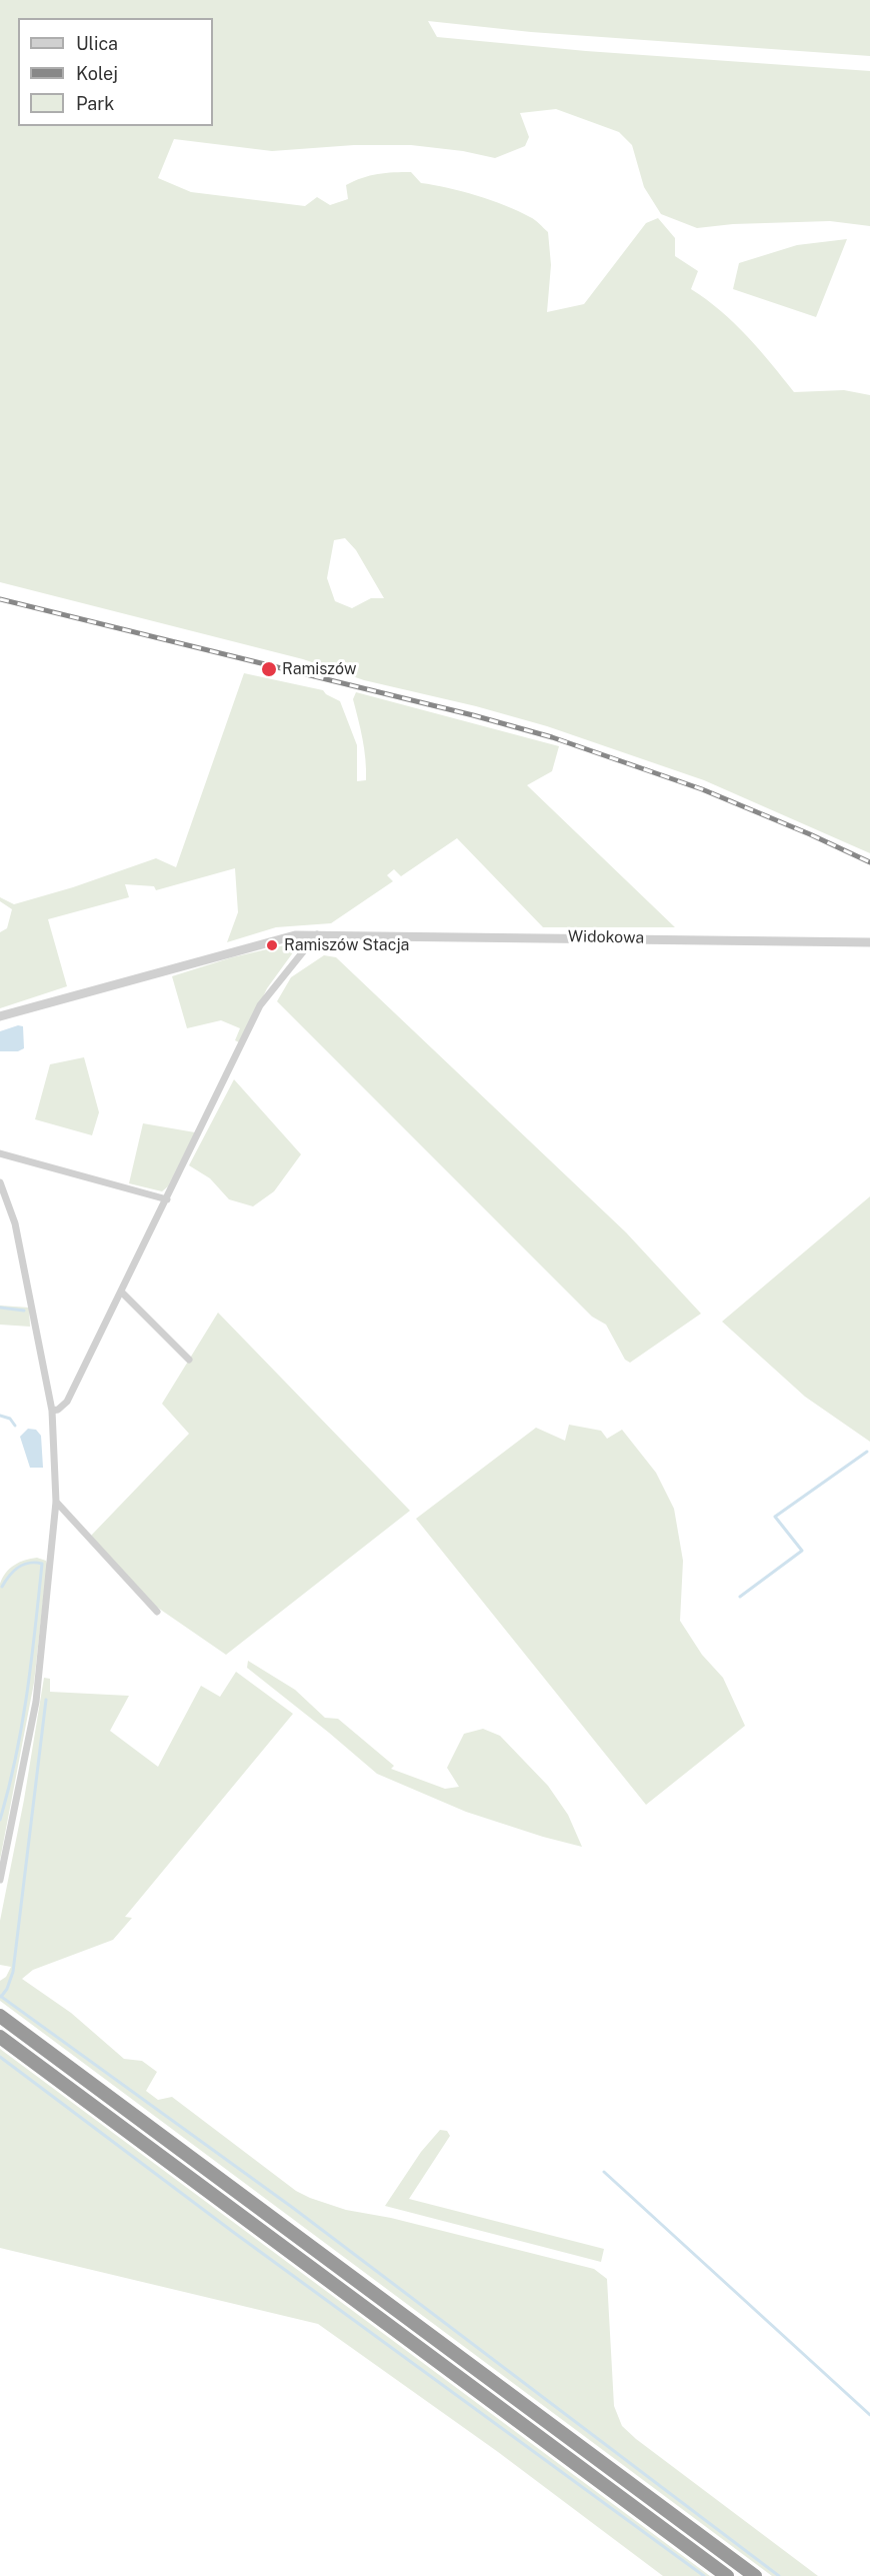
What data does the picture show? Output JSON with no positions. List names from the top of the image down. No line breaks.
{"streets":{"street":["Widokowa"]},"places":["Ramiszów","Ramiszów Stacja"],"legend":["Ulica","Kolej","Park"]}
